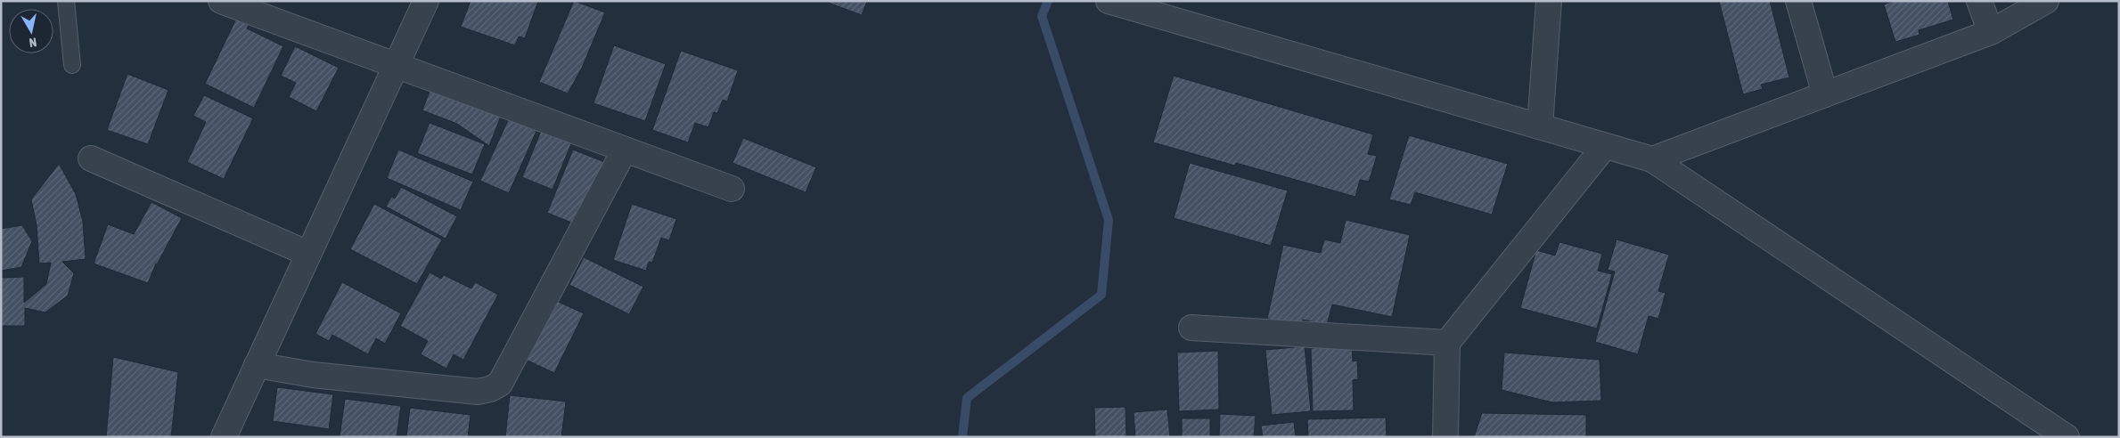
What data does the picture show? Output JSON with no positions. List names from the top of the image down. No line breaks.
{"north":"bottom"}
